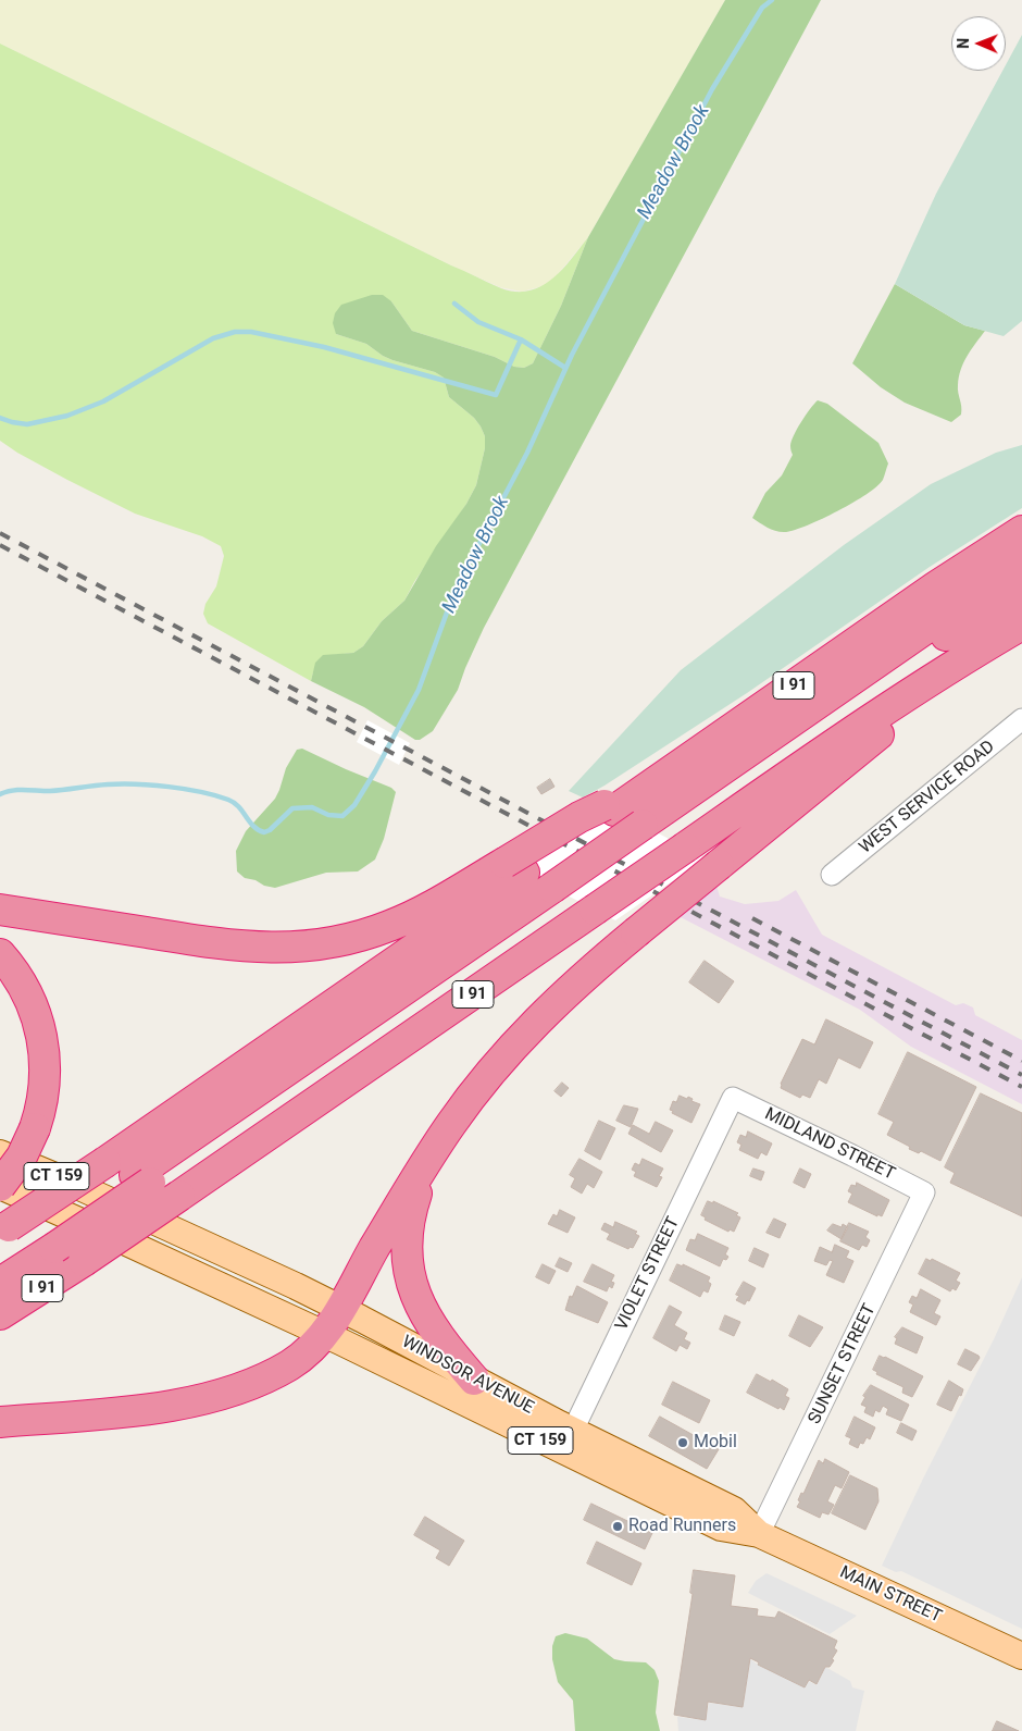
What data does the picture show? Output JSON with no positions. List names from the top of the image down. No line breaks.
{"streets":{"highway":["I 91"],"main road":["CT 159","WINDSOR AVENUE","MAIN STREET"],"street":["WEST SERVICE ROAD","MIDLAND STREET","VIOLET STREET","SUNSET STREET"]},"crossings":[["MIDLAND STREET","VIOLET STREET"],["MIDLAND STREET","SUNSET STREET"],["VIOLET STREET","WINDSOR AVENUE"],["SUNSET STREET","WINDSOR AVENUE"],["SUNSET STREET","MAIN STREET"],["WINDSOR AVENUE","MAIN STREET"]],"water":["Meadow Brook"],"places":["Mobil","Road Runners"],"north":"left"}
